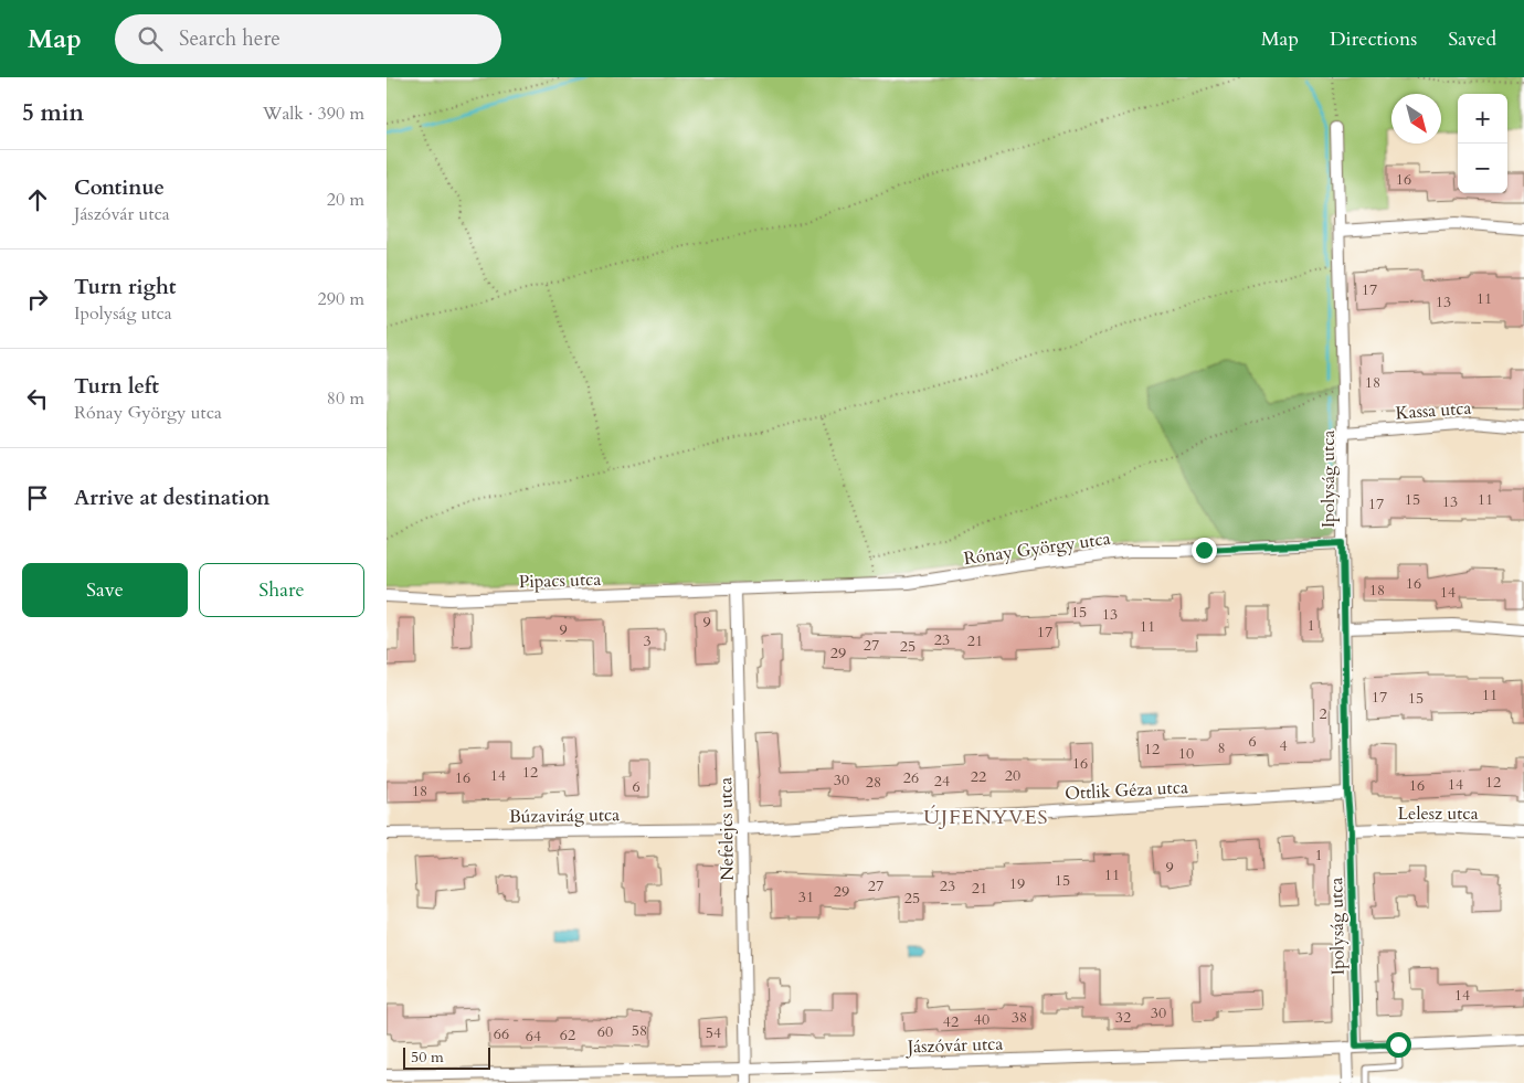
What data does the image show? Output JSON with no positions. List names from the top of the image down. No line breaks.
{"streets":{"street":["Kassa utca","Ipolyság utca","Rónay György utca","Pipacs utca","Ottlik Géza utca","Lelesz utca","Búzavirág utca","Nefelejcs utca","Jászóvár utca"]},"crossings":[["Kassa utca","Ipolyság utca"],["Ipolyság utca","Rónay György utca"],["Ipolyság utca","Ottlik Géza utca"],["Ipolyság utca","Lelesz utca"],["Ipolyság utca","Jászóvár utca"],["Rónay György utca","Pipacs utca"],["Rónay György utca","Nefelejcs utca"],["Pipacs utca","Nefelejcs utca"],["Ottlik Géza utca","Búzavirág utca"],["Ottlik Géza utca","Nefelejcs utca"],["Búzavirág utca","Nefelejcs utca"],["Nefelejcs utca","Jászóvár utca"]],"districts":["ÚJFENYVES"],"house_numbers":["16","17","11","13","18","15","11","13","17","16","18","14","15","13","9","1","11","9","17","23","3","21","27","25","29","11","17","15","2","6","4","8","12","10","16","12","14","20","22","16","26","30","24","28","12","14","16","6","18","1","9","11","15","19","27","23","21","29","31","25","14","30","38","32","40","42","58","60","54","66","62","64"],"scale_bar":"50 m","north":"bottom right","page":{"header":"Map","search":"Search here","nav":["Map","Directions","Saved"],"heading":["5 min","Walk · 390 m"],"map_buttons":["+","−"],"list":[["Continue","Jászóvár utca","20 m"],["Turn right","Ipolyság utca","290 m"],["Turn left","Rónay György utca","80 m"],"Arrive at destination"],"buttons":["Save","Share"],"scale":"50 m"}}
